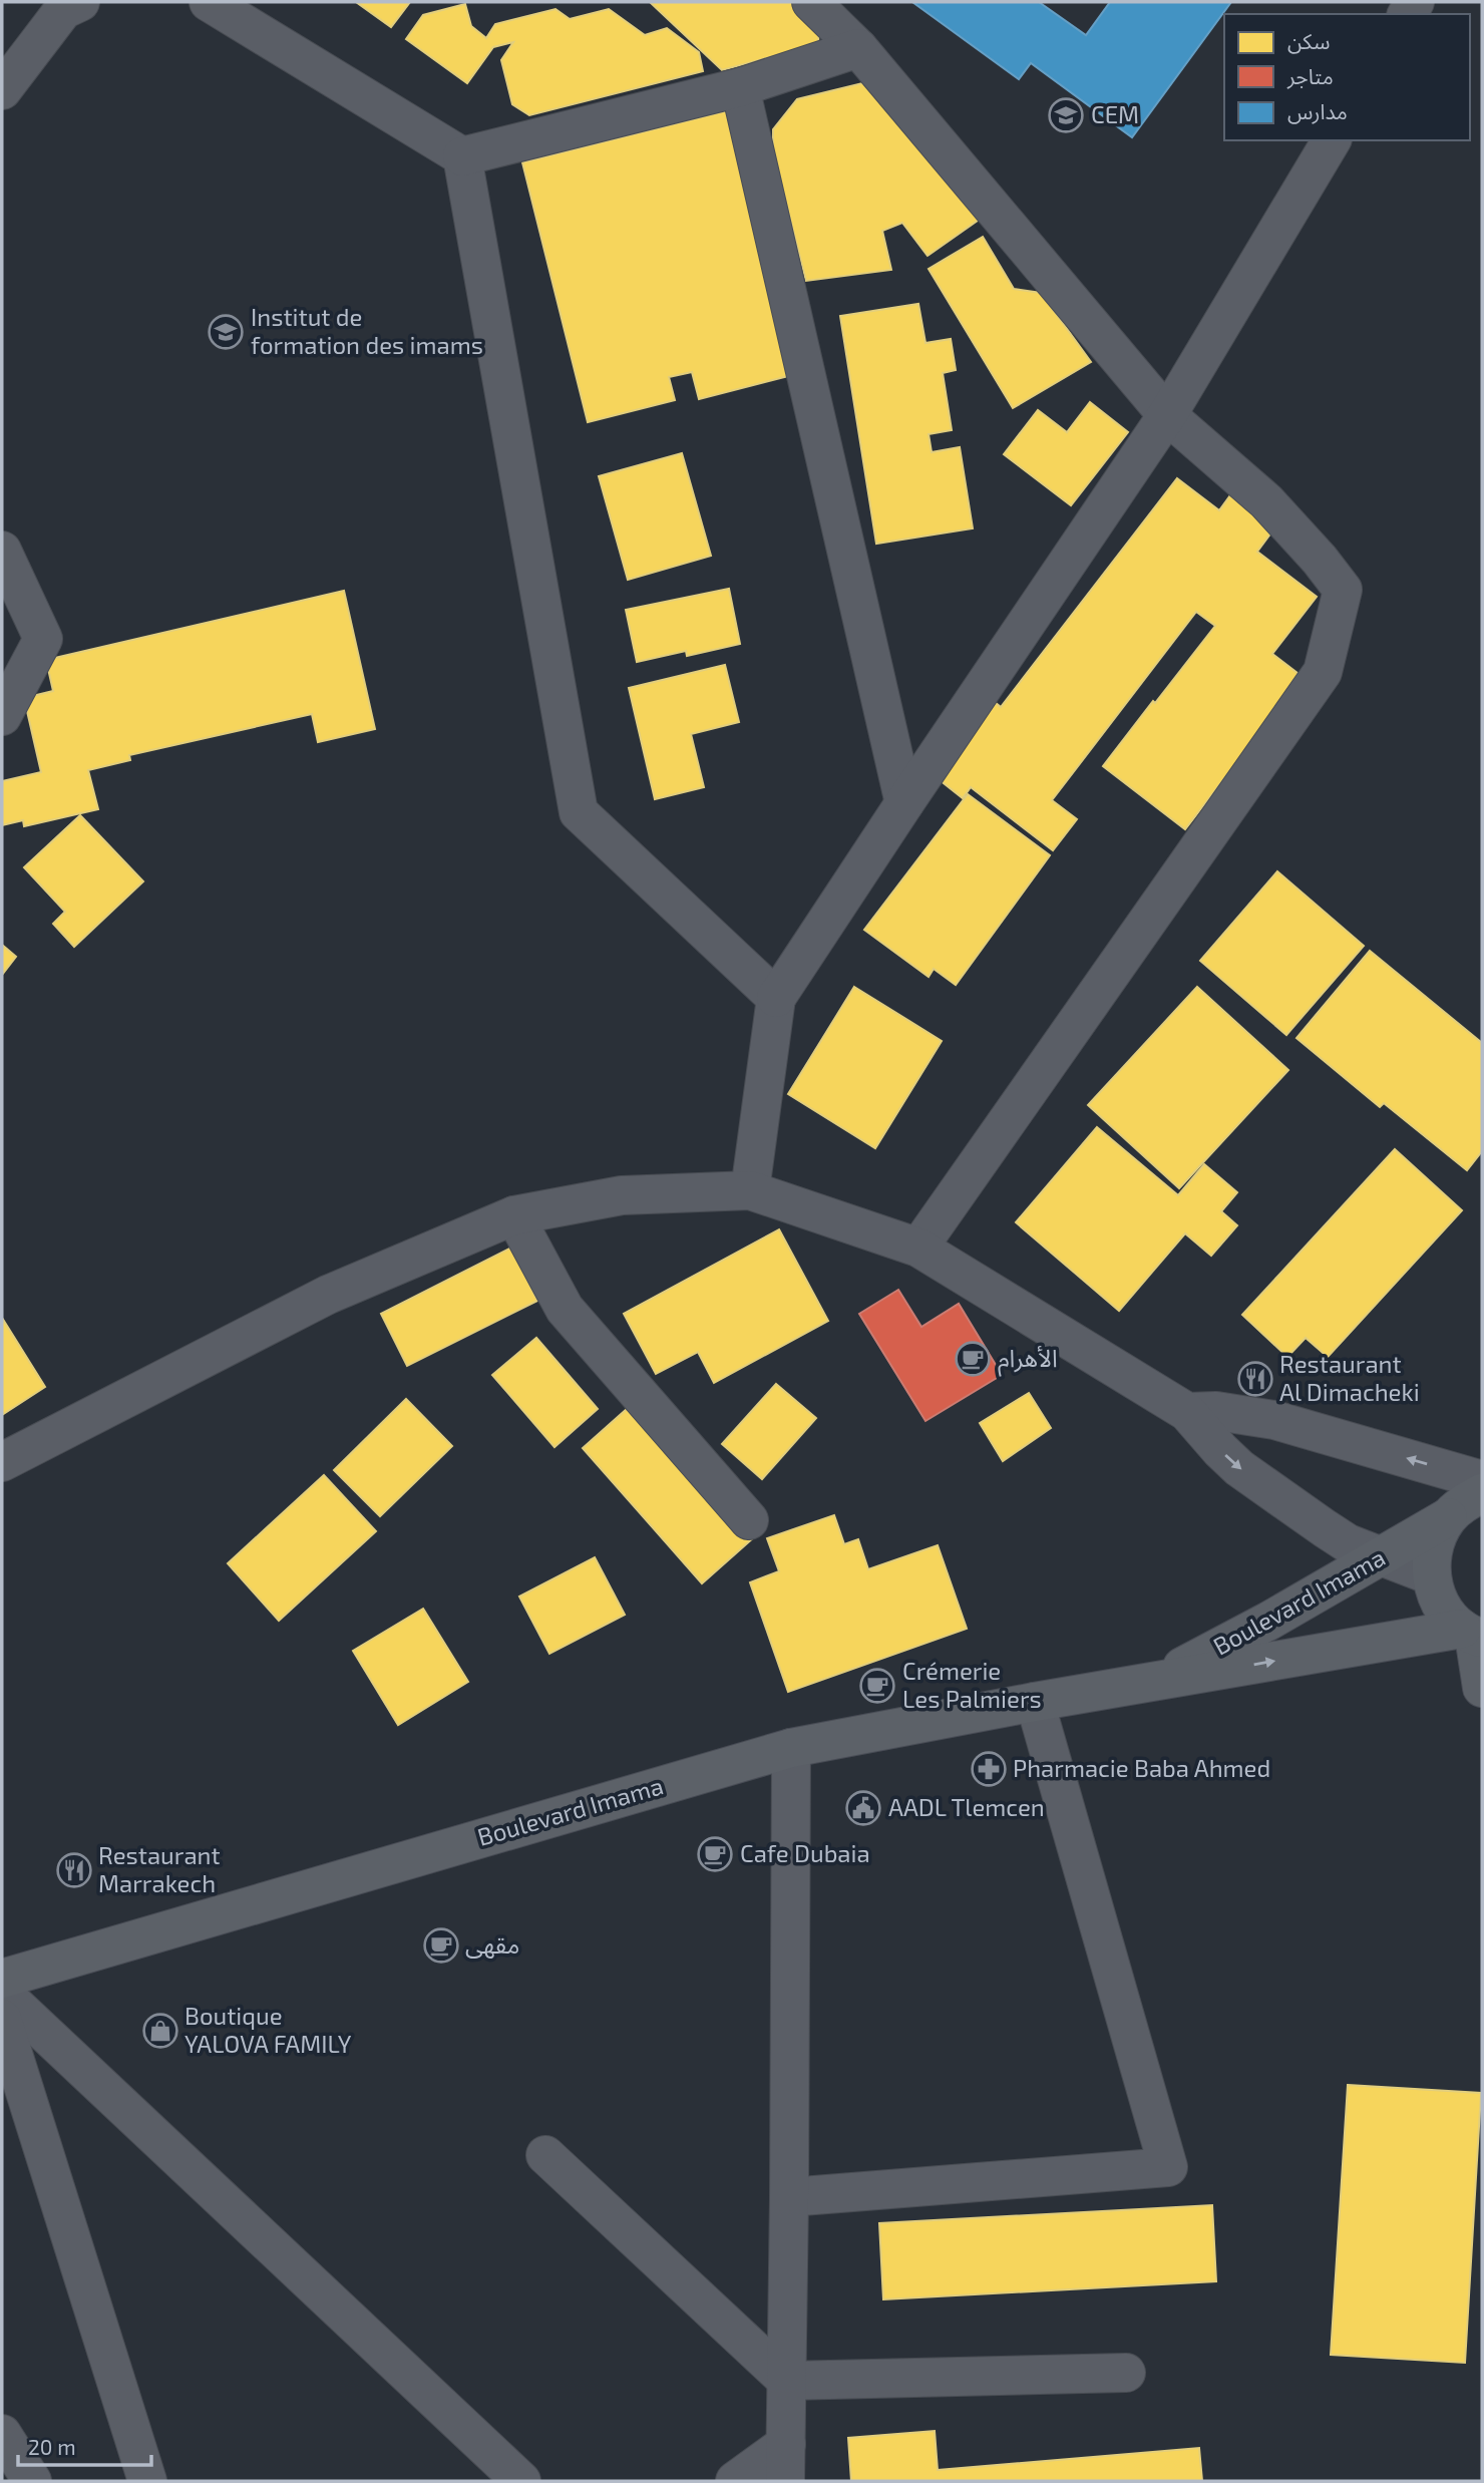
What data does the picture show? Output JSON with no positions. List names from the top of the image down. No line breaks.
{"streets":{"main road":["Boulevard Imama"]},"places":{"school or university":["CEM","Institut de formation des imams"],"cafe":["الأهرام","Crémerie Les Palmiers","Cafe Dubaia","مقهى"],"restaurant":["Restaurant Al Dimacheki","Restaurant Marrakech"],"pharmacy":["Pharmacie Baba Ahmed"],"public building":["AADL Tlemcen"],"shop":["Boutique YALOVA FAMILY"]},"legend":["سكن","متاجر","مدارس"],"scale_bar":"20 m"}
